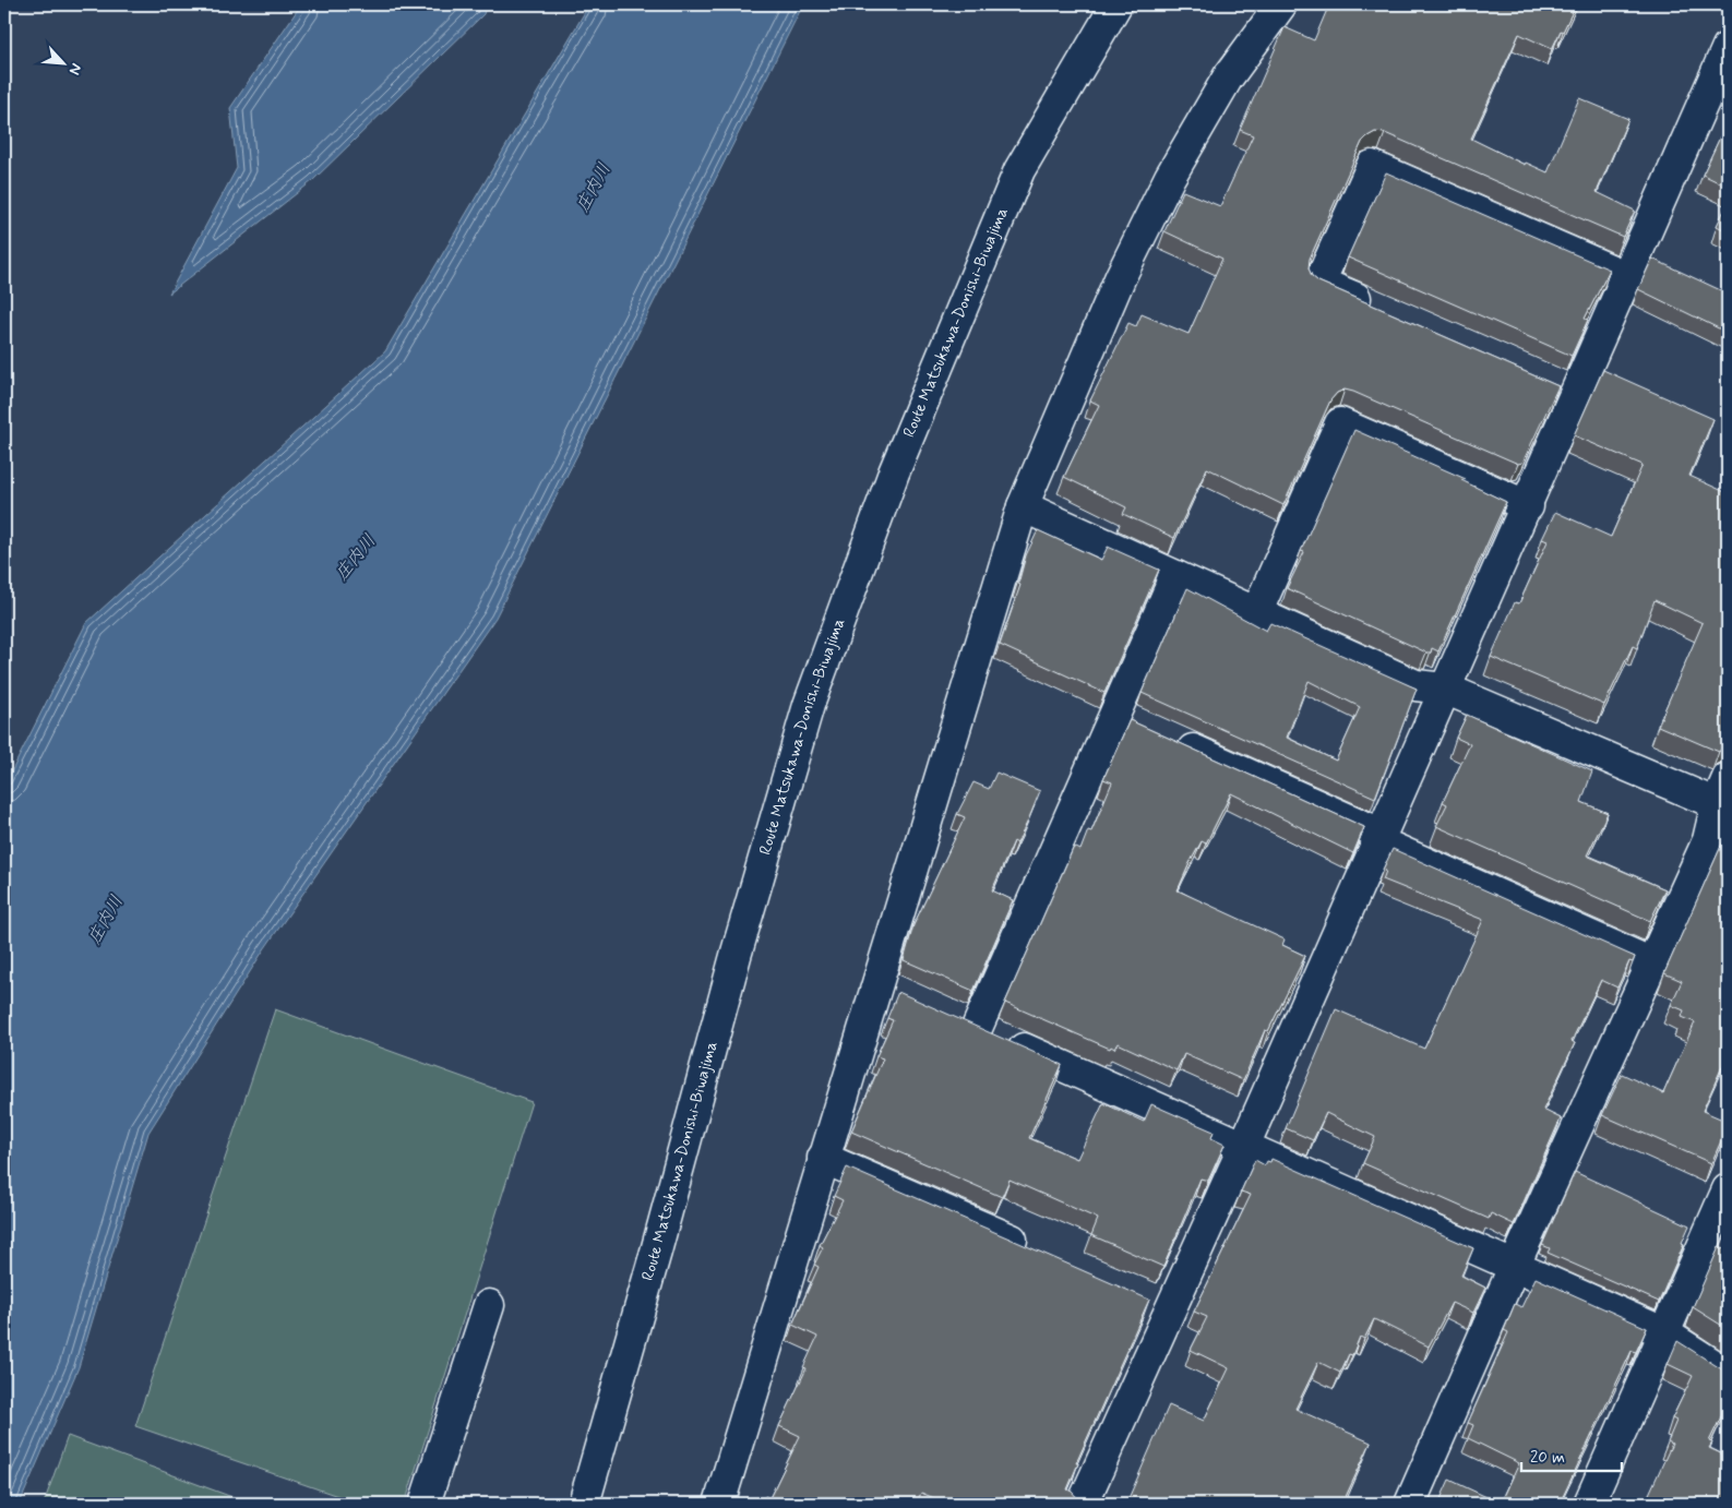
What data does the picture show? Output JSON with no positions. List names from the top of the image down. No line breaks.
{"streets":{"street":["Route Matsukawa-Donishi-Biwajima"]},"water":["庄内川"],"scale_bar":"20 m","north":"bottom right"}
